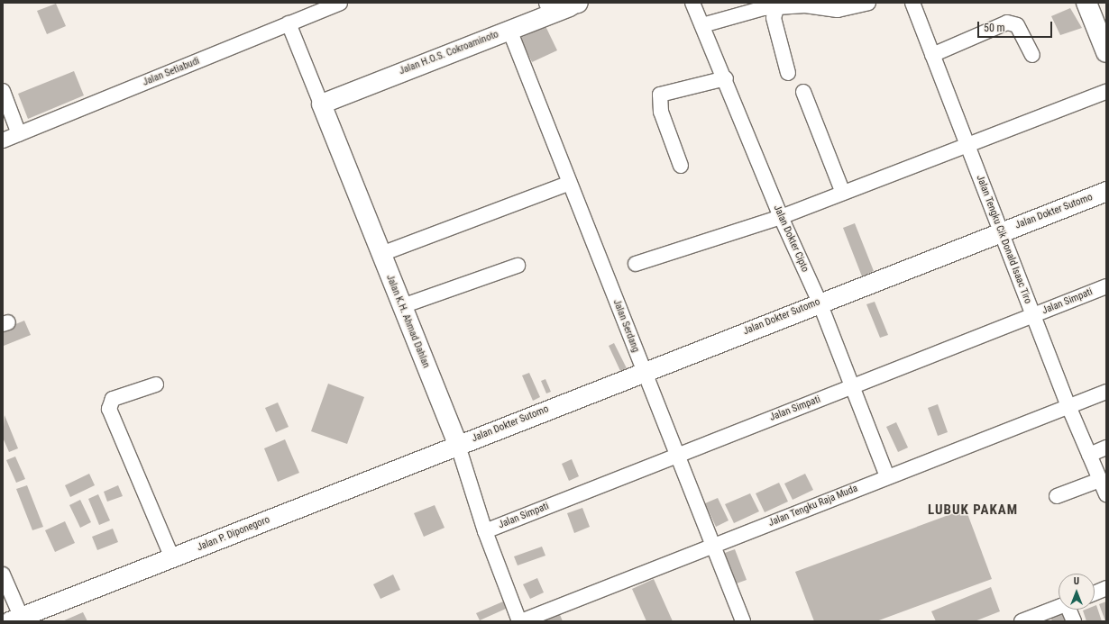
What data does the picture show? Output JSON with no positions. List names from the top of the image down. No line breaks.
{"streets":{"main road":["Jalan H.O.S. Cokroaminoto","Jalan Dokter Sutomo","Jalan K.H. Ahmad Dahlan","Jalan P. Diponegoro"],"street":["Jalan Setiabudi","Jalan Dokter Cipto","Jalan Tengku Cik Donald Isaac Tiro","Jalan Simpati","Jalan Serdang","Jalan Tengku Raja Muda"]},"crossings":[["Jalan H.O.S. Cokroaminoto","Jalan K.H. Ahmad Dahlan"],["Jalan H.O.S. Cokroaminoto","Jalan Serdang"],["Jalan Setiabudi","Jalan K.H. Ahmad Dahlan"],["Jalan Dokter Sutomo","Jalan Dokter Cipto"],["Jalan Dokter Sutomo","Jalan Tengku Cik Donald Isaac Tiro"],["Jalan Dokter Sutomo","Jalan K.H. Ahmad Dahlan"],["Jalan Dokter Sutomo","Jalan Serdang"],["Jalan Dokter Sutomo","Jalan P. Diponegoro"],["Jalan Dokter Cipto","Jalan Simpati"],["Jalan Dokter Cipto","Jalan Tengku Raja Muda"],["Jalan Tengku Cik Donald Isaac Tiro","Jalan Simpati"],["Jalan Tengku Cik Donald Isaac Tiro","Jalan Tengku Raja Muda"],["Jalan Simpati","Jalan K.H. Ahmad Dahlan"],["Jalan Simpati","Jalan Serdang"],["Jalan K.H. Ahmad Dahlan","Jalan Tengku Raja Muda"],["Jalan K.H. Ahmad Dahlan","Jalan P. Diponegoro"],["Jalan Serdang","Jalan Tengku Raja Muda"]],"districts":["LUBUK PAKAM"],"scale_bar":"50 m","north":"top"}
